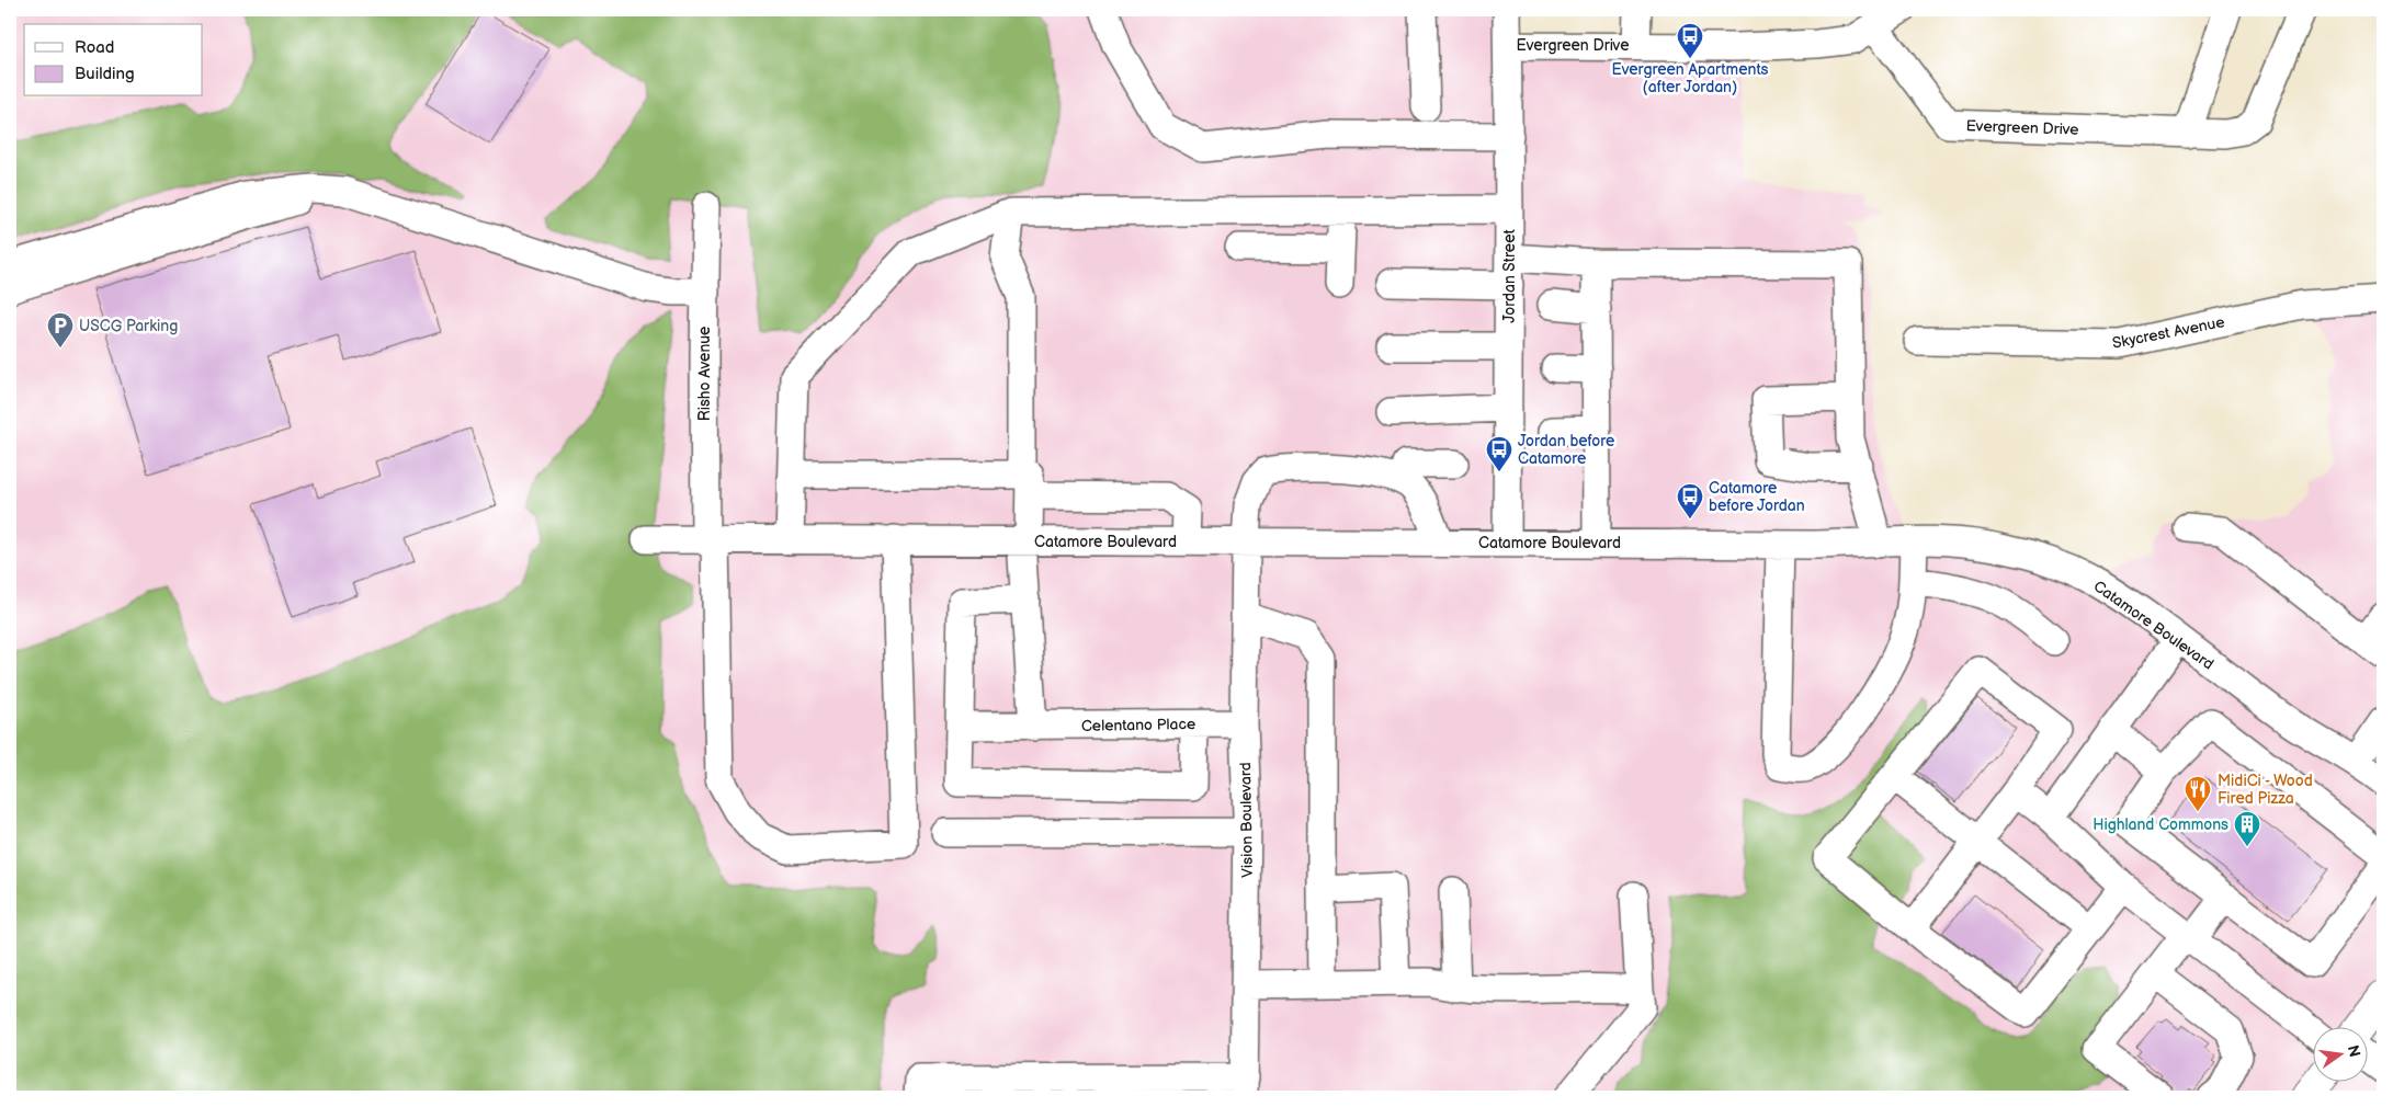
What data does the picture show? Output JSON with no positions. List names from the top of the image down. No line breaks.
{"streets":{"street":["Evergreen Drive","Jordan Street","Skycrest Avenue","Risho Avenue","Catamore Boulevard","Celentano Place","Vision Boulevard"]},"crossings":[["Evergreen Drive","Jordan Street"],["Jordan Street","Catamore Boulevard"],["Risho Avenue","Catamore Boulevard"],["Catamore Boulevard","Vision Boulevard"],["Celentano Place","Vision Boulevard"]],"places":{"bus stop":["Evergreen Apartments (after Jordan)","Jordan before Catamore","Catamore before Jordan"],"parking":["USCG Parking"],"restaurant":["MidiCi - Wood Fired Pizza"],"building":["Highland Commons"]},"legend":["Road","Building"],"north":"right"}
